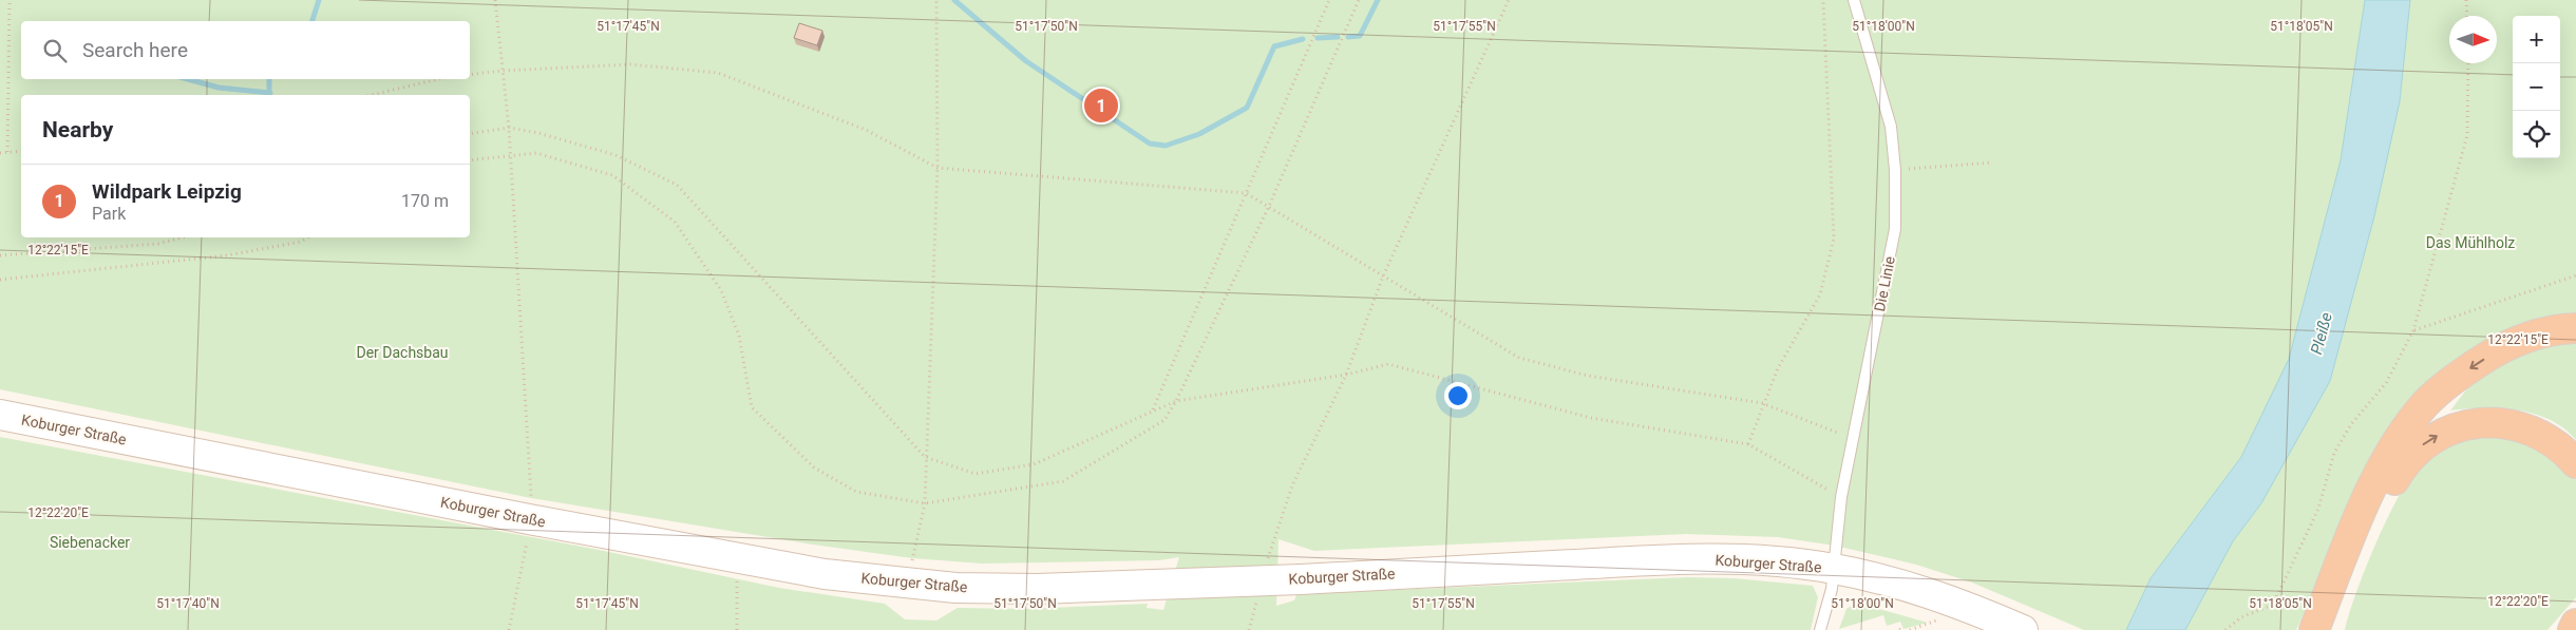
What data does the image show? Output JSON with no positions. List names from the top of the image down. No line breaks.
{"streets":{"main road":["Koburger Straße"],"lane":["Die Linie"]},"crossings":[["Die Linie","Koburger Straße"]],"water":["Pleiße"],"parks":["Das Mühlholz","Der Dachsbau","Siebenacker"],"north":"right","page":{"map_buttons":["+","−"],"search":"Search here","pins":"1","heading":"Nearby","list":[{"mark":"1","name":"Wildpark Leipzig","note":"Park","value":"170 m"}]},"coordinates":["51°17'45\"N","51°17'50\"N","51°17'55\"N","51°18'00\"N","51°18'05\"N","12°22'15\"E","12°22'20\"E","51°17'40\"N"]}
